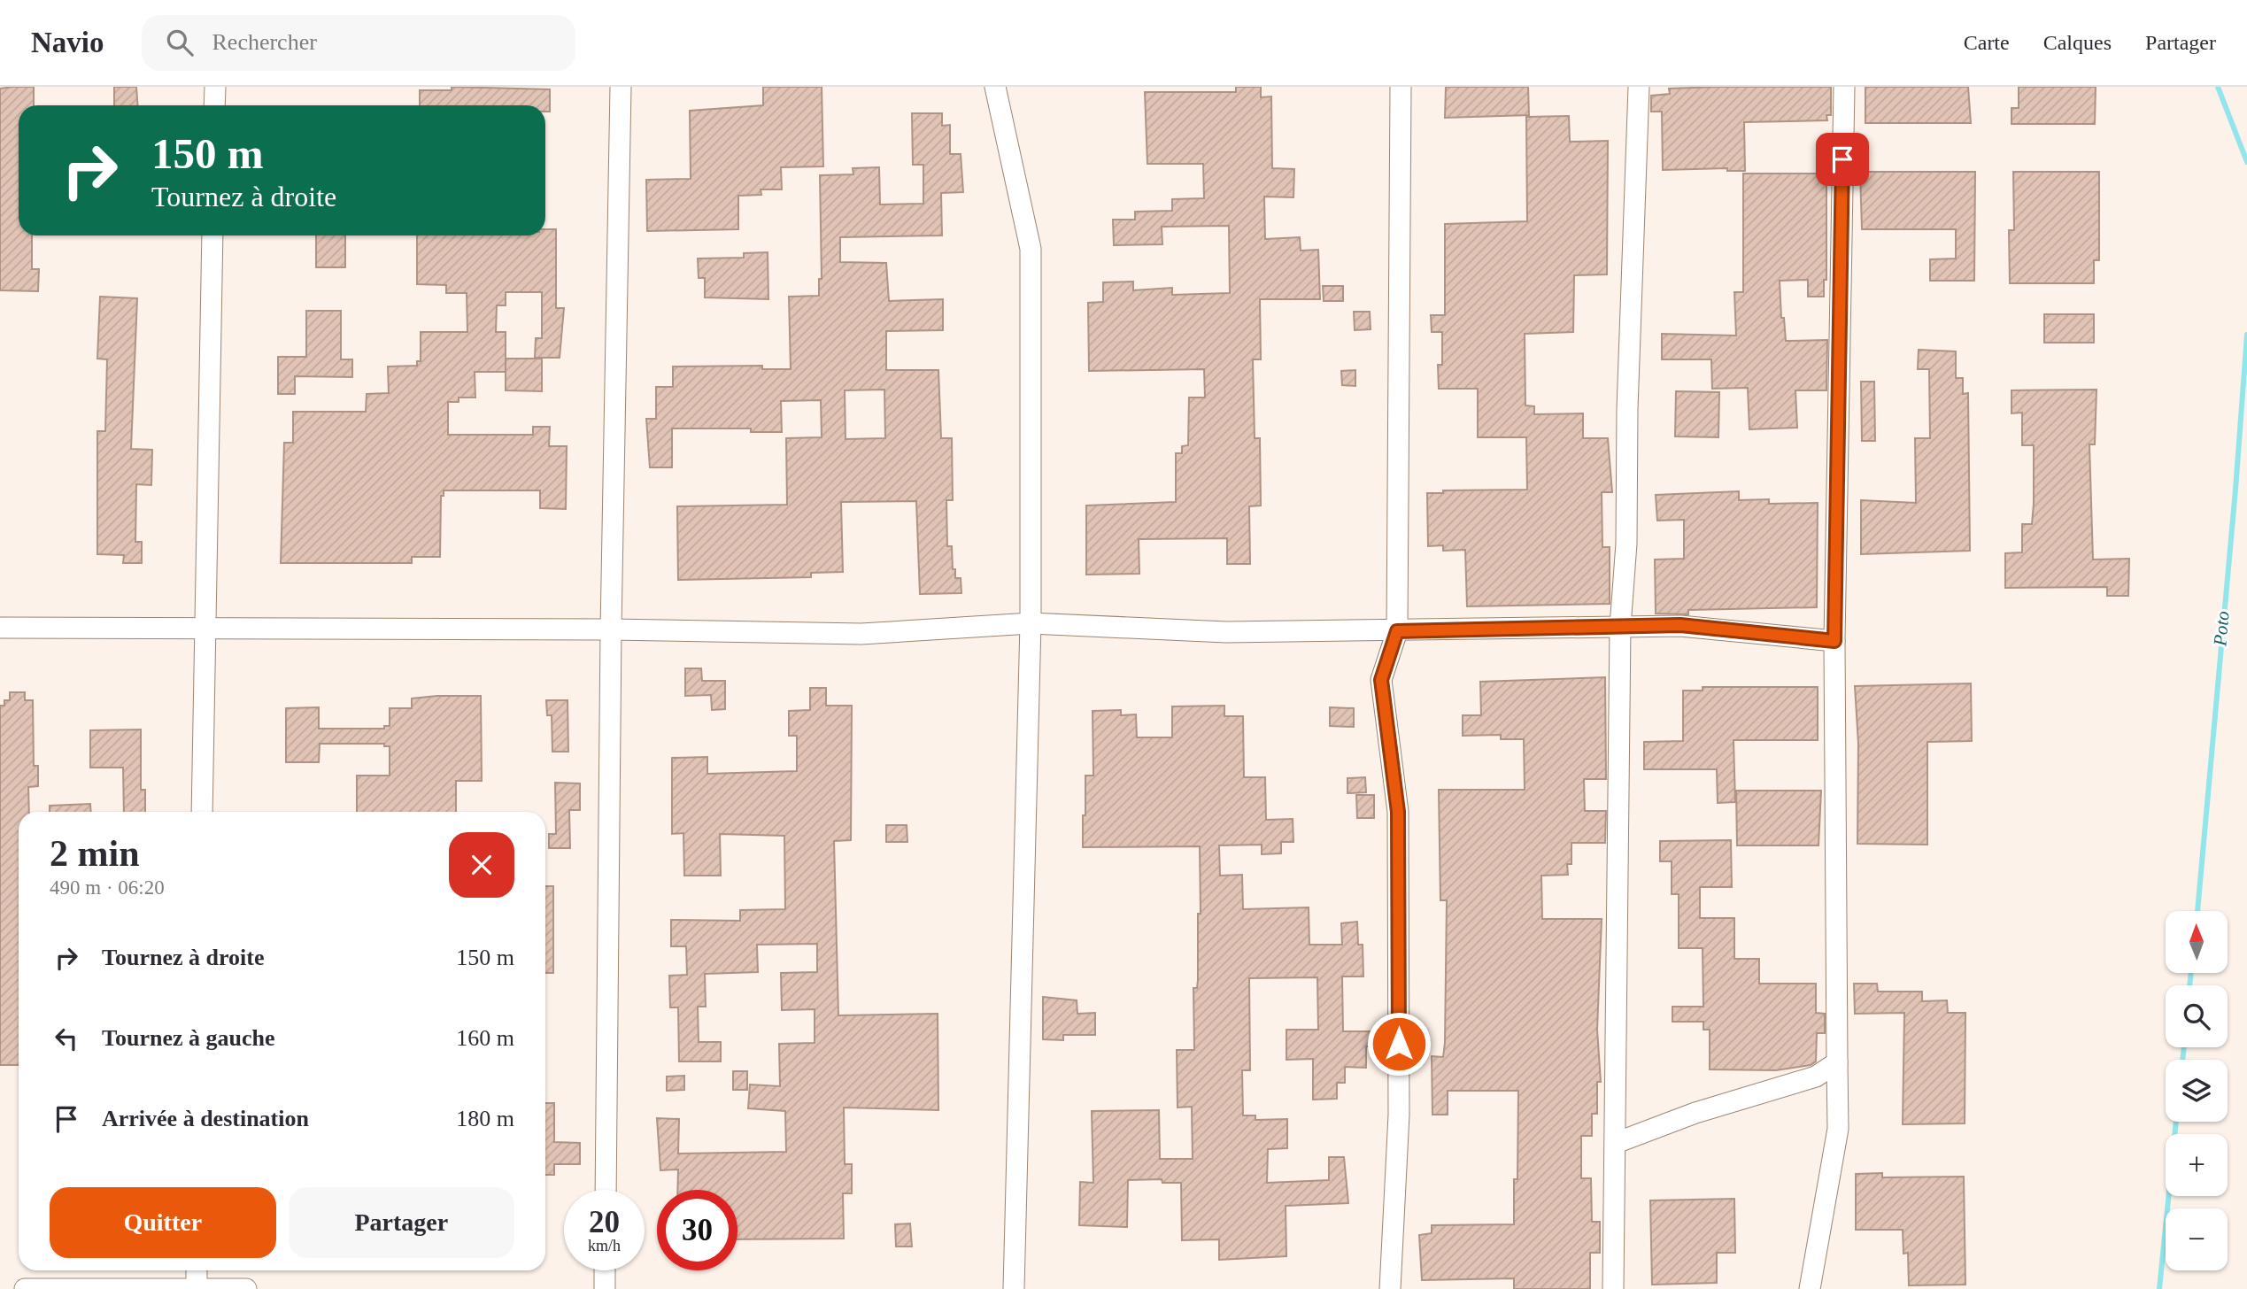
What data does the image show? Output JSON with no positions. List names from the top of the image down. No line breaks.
{"water":["Poto"],"north":"top","page":{"header":"Navio","search":"Rechercher","nav":["Carte","Calques","Partager"],"turn":["150 m","Tournez à droite"],"heading":["2 min","490 m · 06:20"],"map_buttons":["+","−"],"list":[{"name":"Tournez à droite","value":"150 m"},{"name":"Tournez à gauche","value":"160 m"},{"name":"Arrivée à destination","value":"180 m"}],"buttons":["Quitter","Partager"],"speed":"20 km/h","limit":"30"}}
